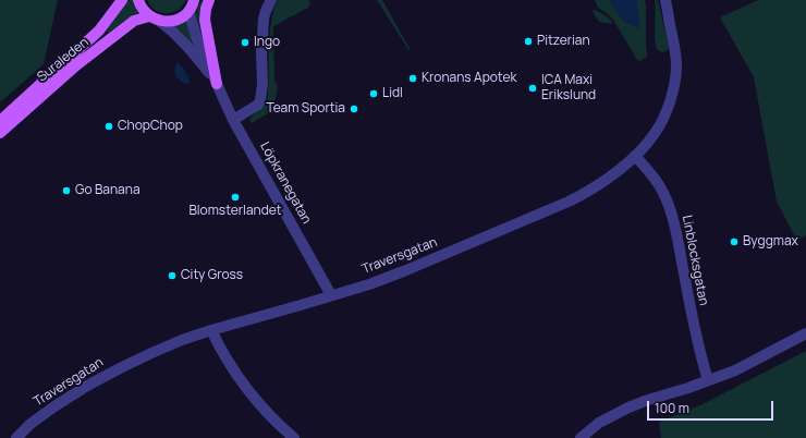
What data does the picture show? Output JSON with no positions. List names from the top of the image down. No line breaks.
{"streets":{"main road":["Suraleden"],"street":["Löpkranegatan","Traversgatan","Linblocksgatan"]},"crossings":[["Suraleden","Löpkranegatan"],["Löpkranegatan","Traversgatan"],["Traversgatan","Linblocksgatan"]],"places":["Pitzerian","Ingo","Kronans Apotek","ICA Maxi Erikslund","Lidl","Team Sportia","ChopChop","Go Banana","Blomsterlandet","Byggmax","City Gross"],"scale_bar":"100 m"}
